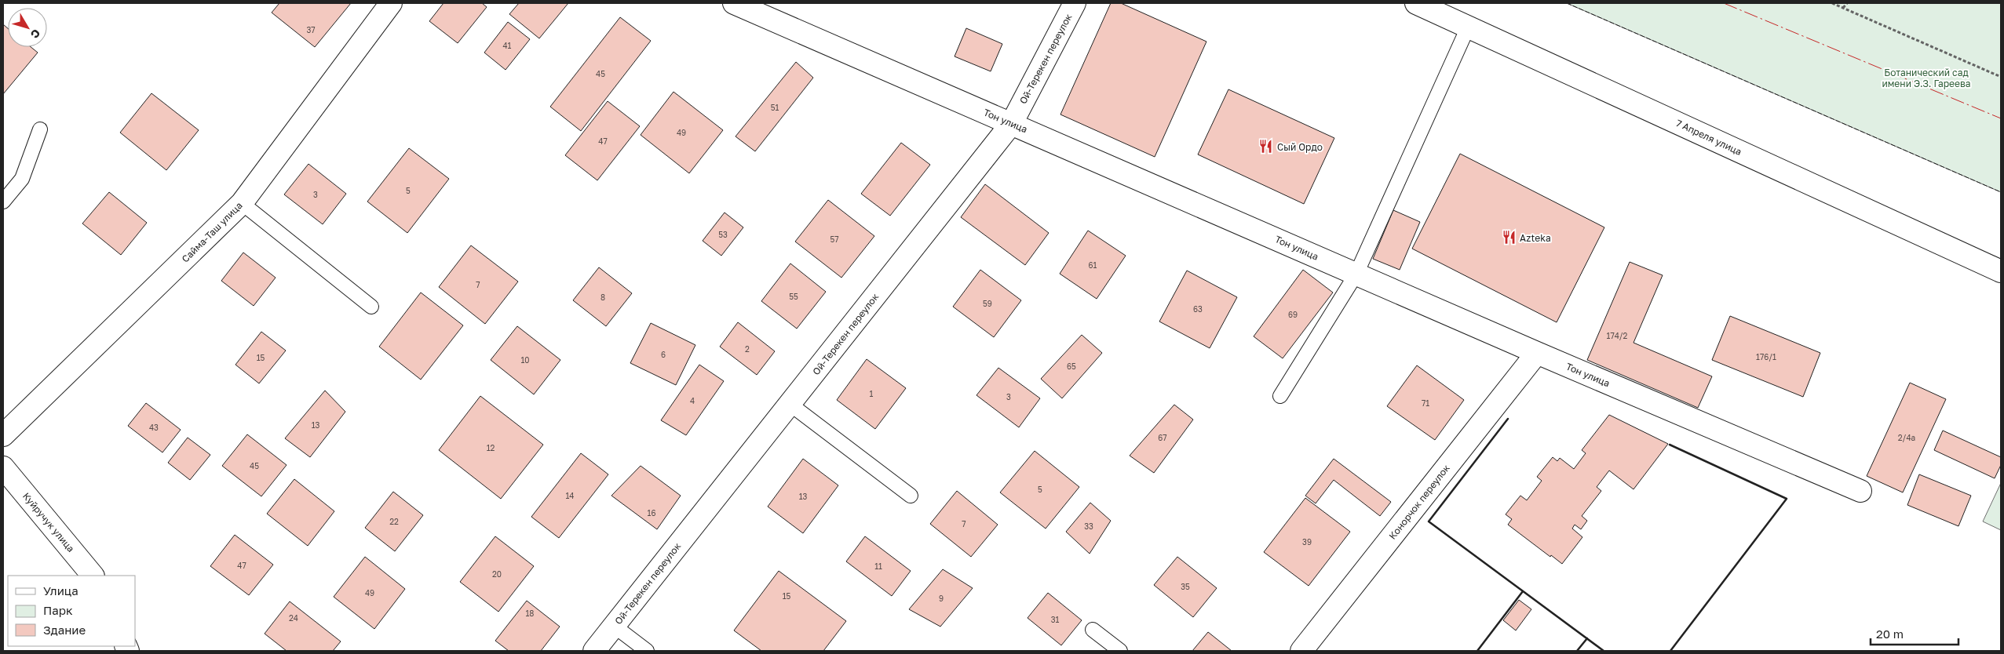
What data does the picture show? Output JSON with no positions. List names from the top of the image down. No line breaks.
{"streets":{"street":["Ой-Терекен переулок","Тон улица","7 Апреля улица","Сайма-Таш улица","Конорчок переулок","Куйручук улица"]},"crossings":[["Ой-Терекен переулок","Тон улица"],["Тон улица","Конорчок переулок"]],"parks":["Ботанический сад имени Э.З. Гареева"],"places":{"restaurant":["Сый Ордо","Azteka"]},"house_numbers":["37","41","45","51","49","47","5","3","53","57","61","7","55","8","59","63","69","174/2","2","6","176/1","15","10","65","1","3","4","71","13","43","67","2/4а","12","45","5","14","13","16","22","7","33","39","47","11","20","35","49","15","9","18","24","31"],"legend":["Улица","Парк","Здание"],"scale_bar":"20 m","north":"bottom right"}
